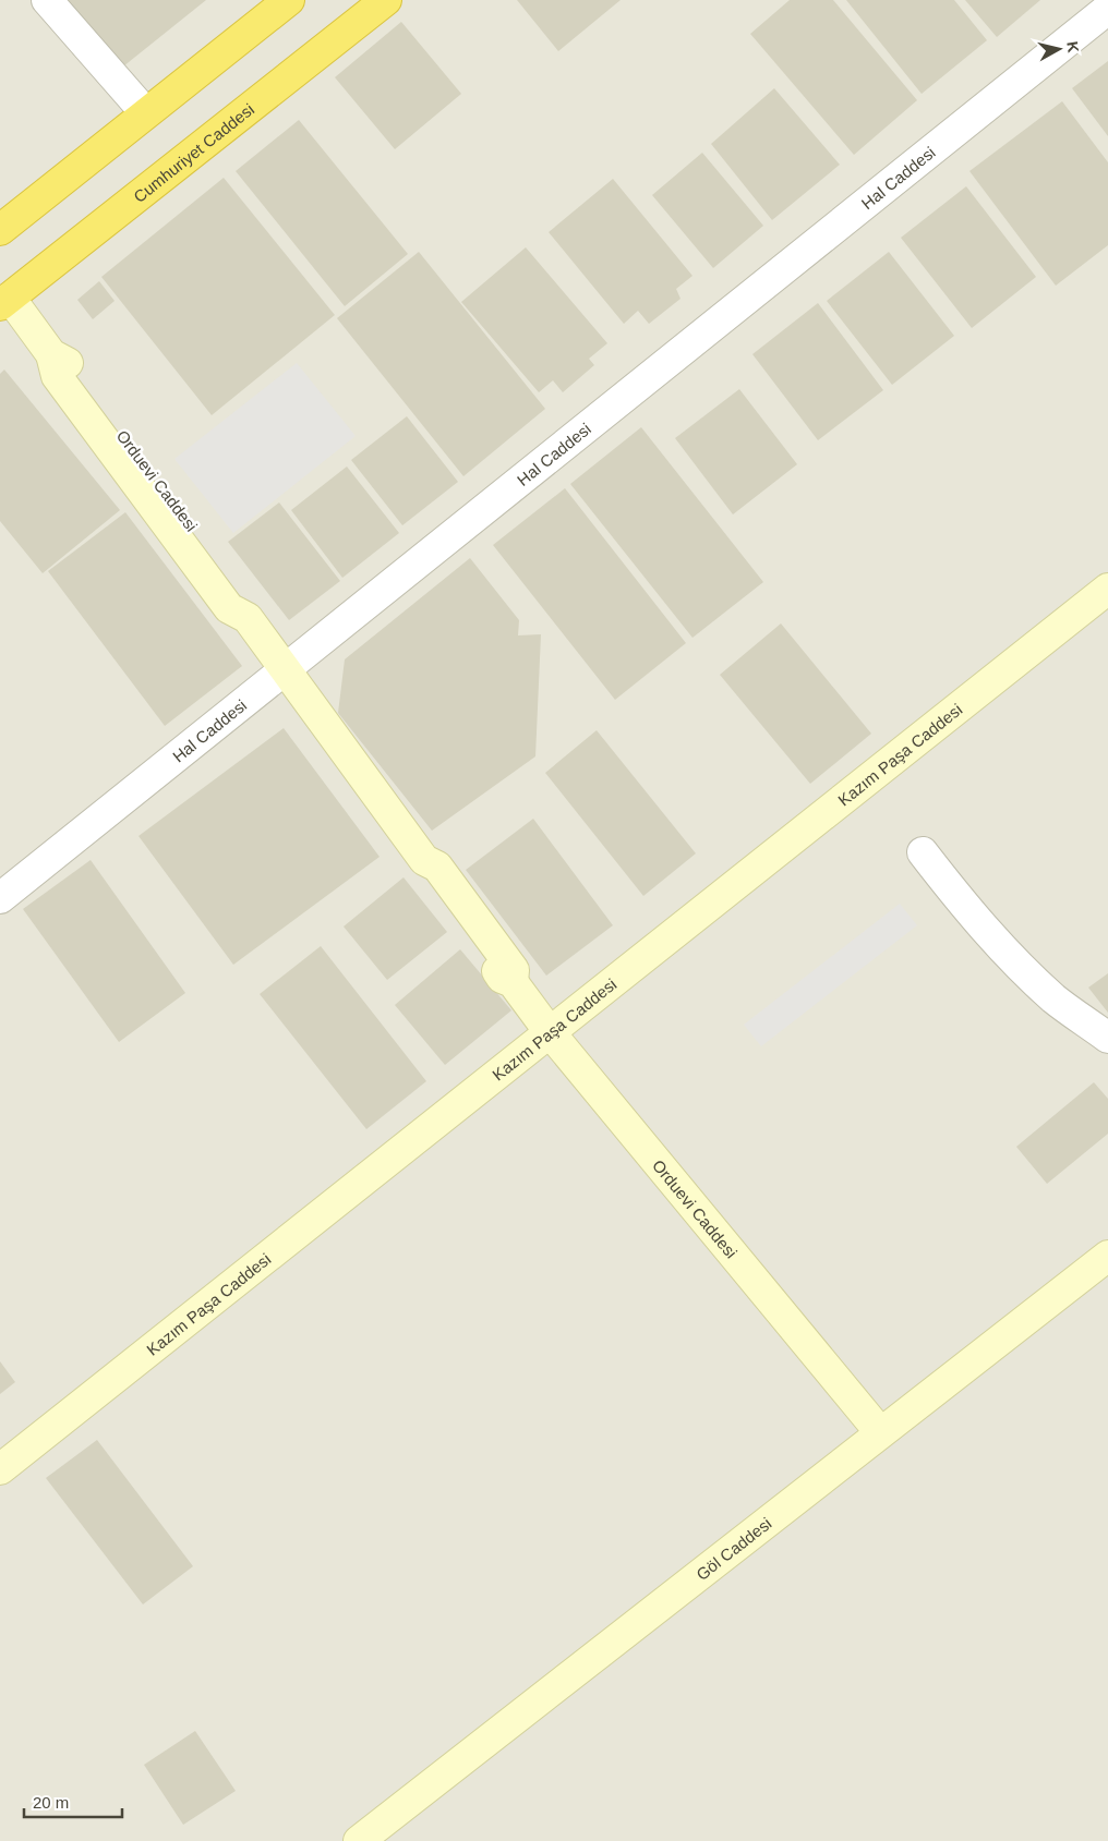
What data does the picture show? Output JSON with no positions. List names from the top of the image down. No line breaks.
{"streets":{"highway":["Cumhuriyet Caddesi"],"street":["Hal Caddesi","Orduevi Caddesi","Kazım Paşa Caddesi","Göl Caddesi"]},"crossings":[["Cumhuriyet Caddesi","Orduevi Caddesi"],["Hal Caddesi","Orduevi Caddesi"],["Orduevi Caddesi","Kazım Paşa Caddesi"],["Orduevi Caddesi","Göl Caddesi"]],"scale_bar":"20 m","north":"right"}
